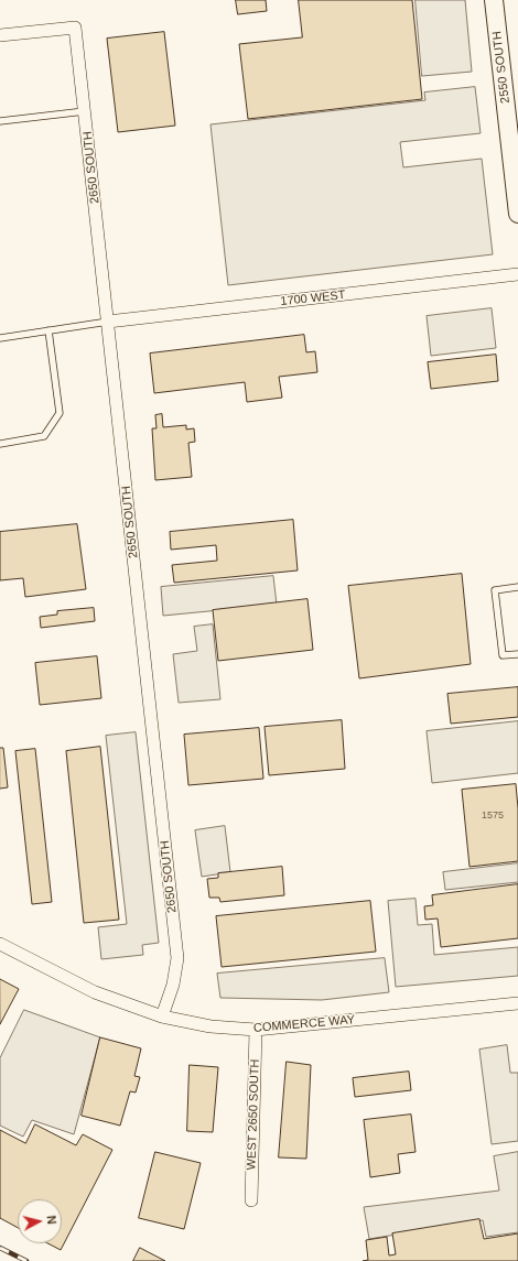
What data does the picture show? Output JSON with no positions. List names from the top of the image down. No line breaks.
{"streets":{"main road":["2550 SOUTH"],"street":["2650 SOUTH","1700 WEST","COMMERCE WAY","WEST 2650 SOUTH"]},"crossings":[["2650 SOUTH","1700 WEST"],["2650 SOUTH","COMMERCE WAY"],["COMMERCE WAY","WEST 2650 SOUTH"]],"house_numbers":["1575"],"north":"right"}
